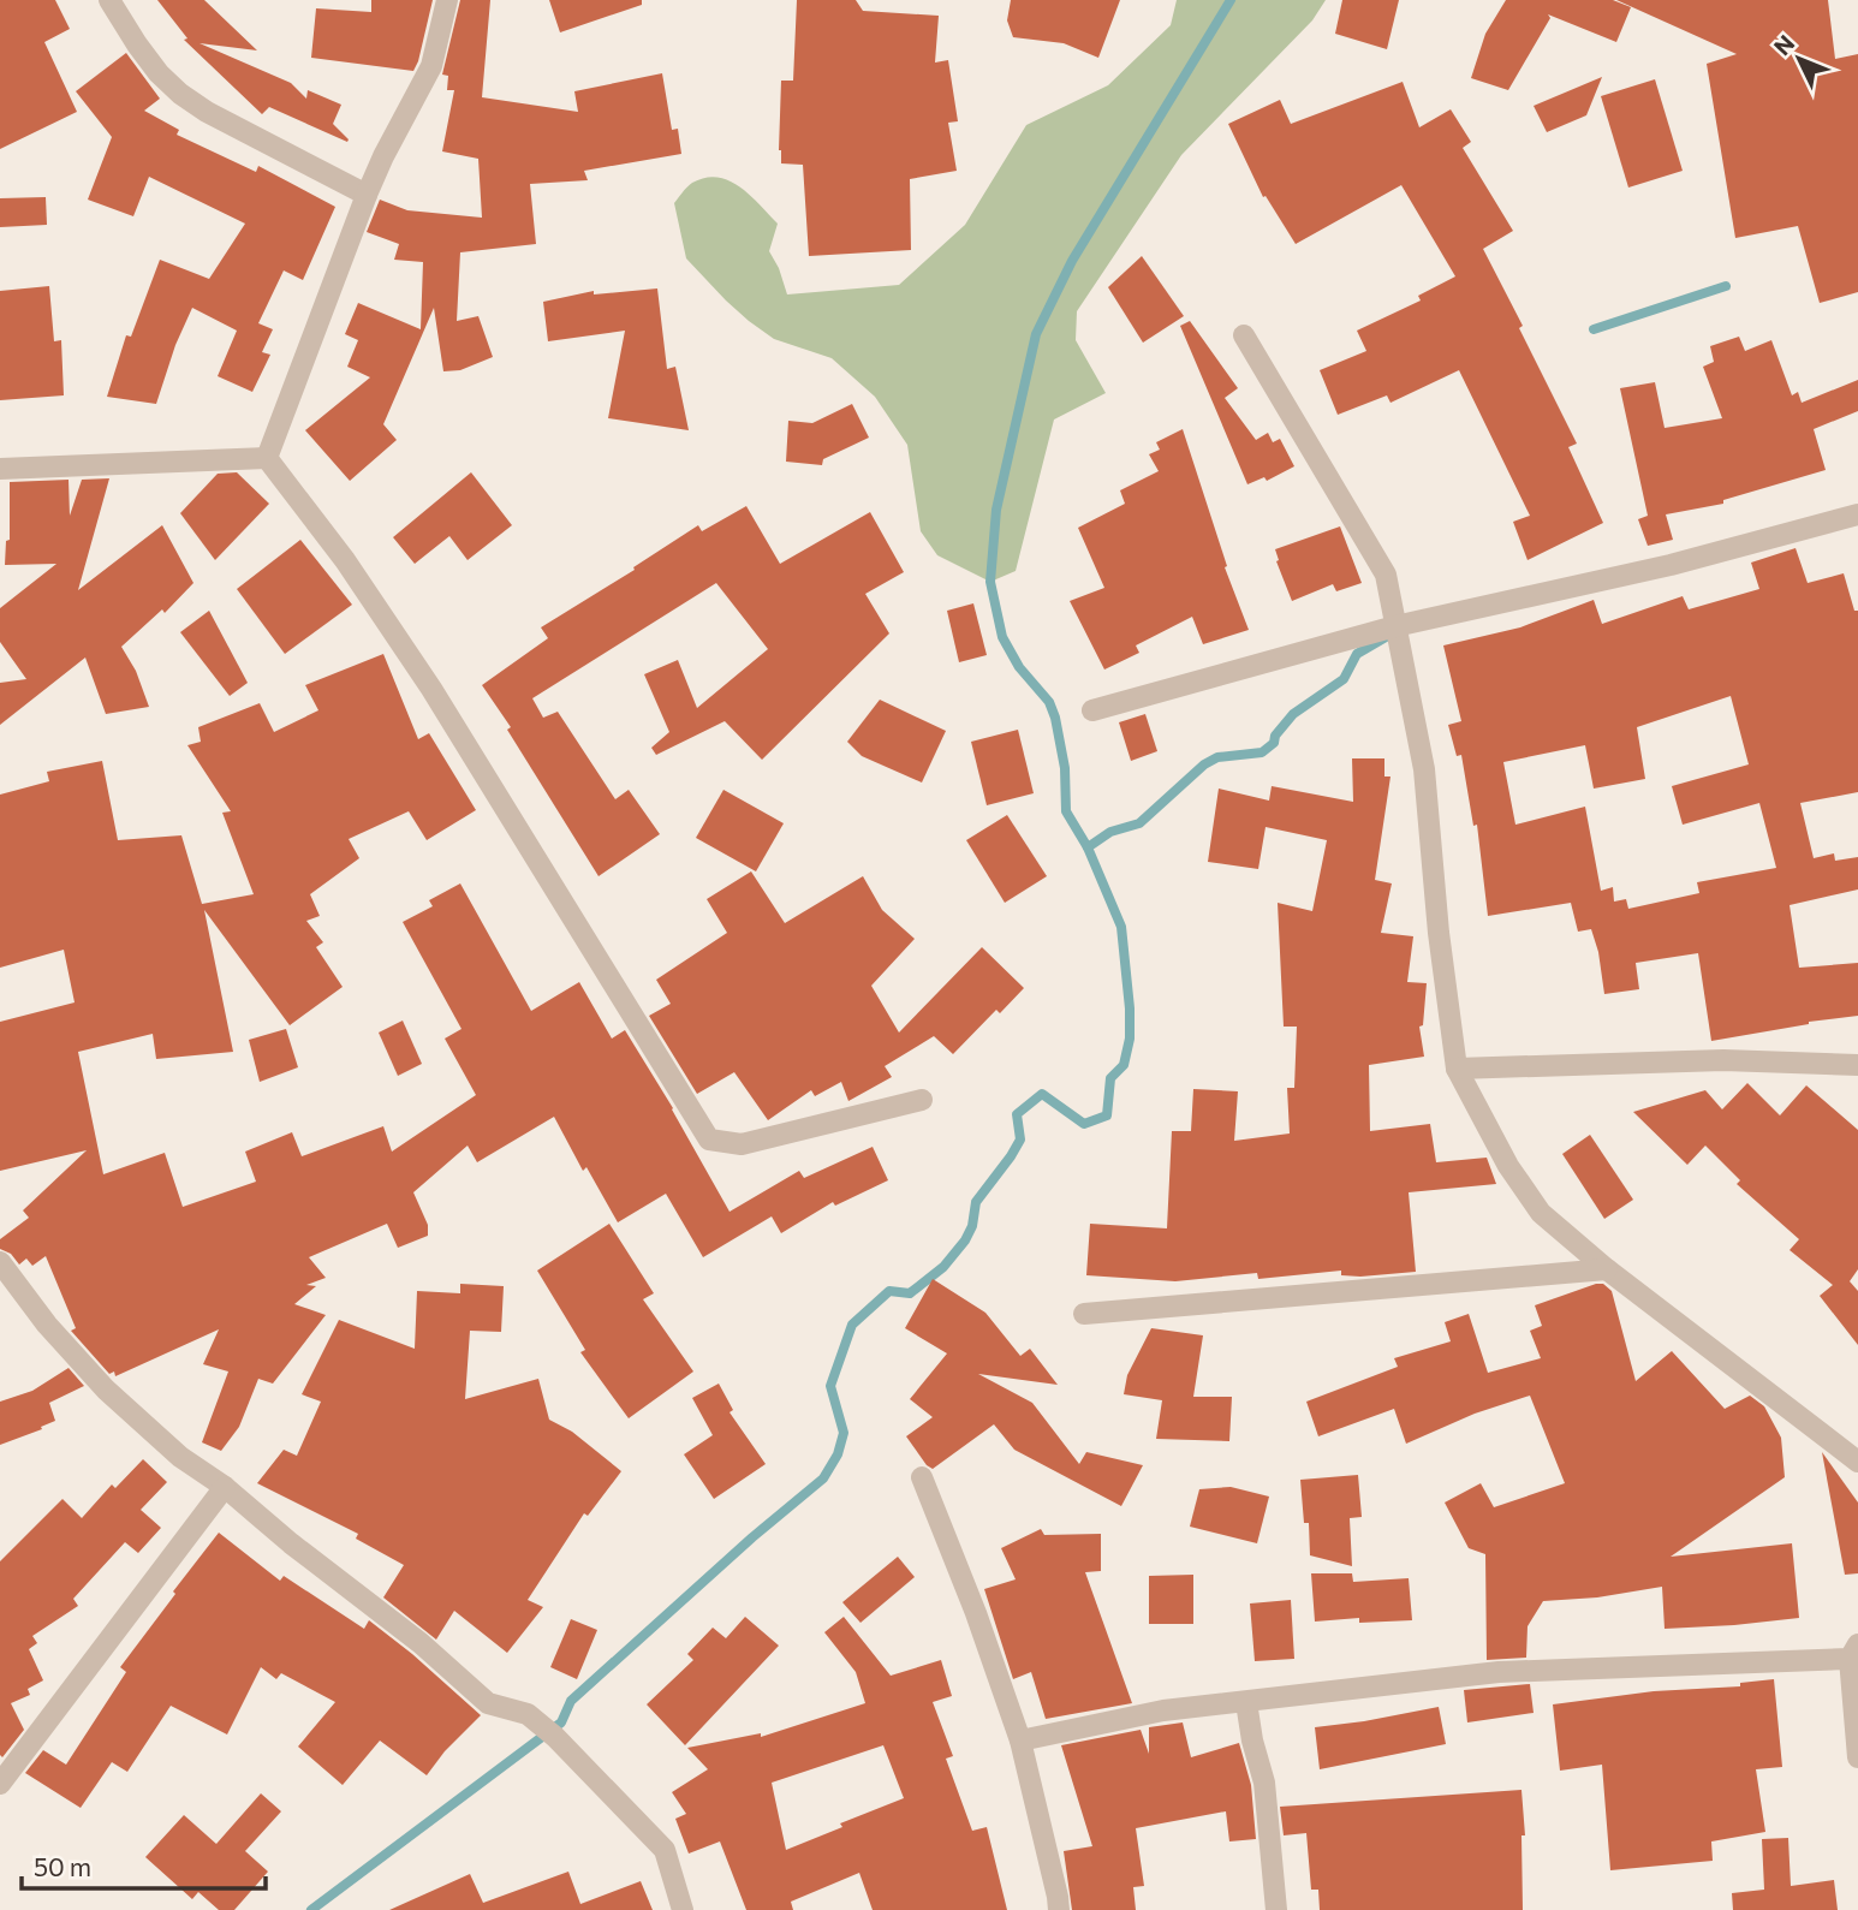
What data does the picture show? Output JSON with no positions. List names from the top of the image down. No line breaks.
{"scale_bar":"50 m","north":"top left"}
